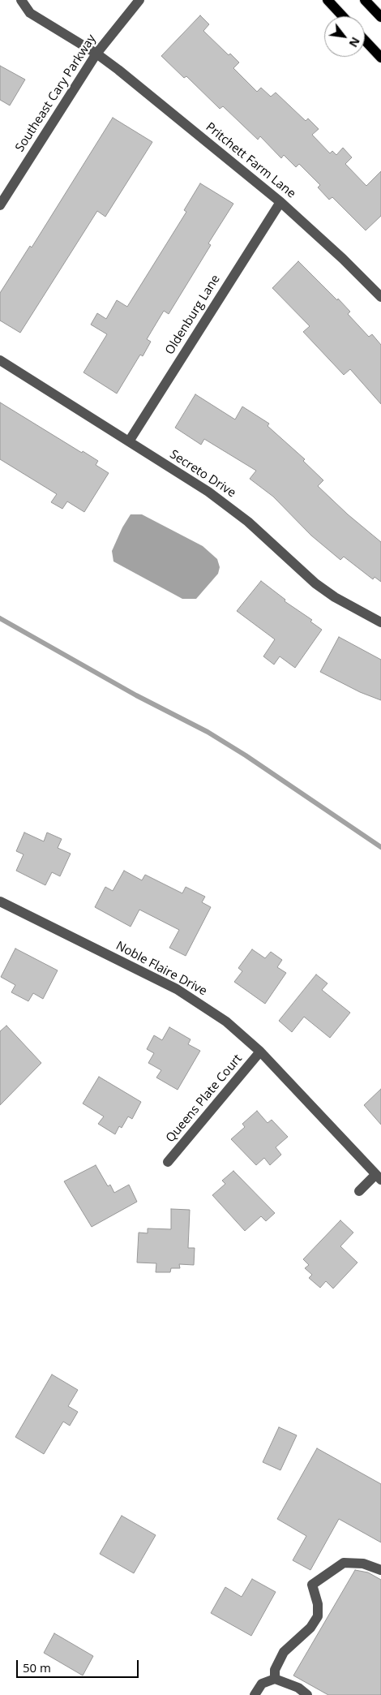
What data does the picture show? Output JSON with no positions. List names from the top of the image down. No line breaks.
{"streets":{"street":["Southeast Cary Parkway","Pritchett Farm Lane","Oldenburg Lane","Secreto Drive","Noble Flaire Drive","Queens Plate Court"]},"crossings":[["Southeast Cary Parkway","Pritchett Farm Lane"],["Pritchett Farm Lane","Oldenburg Lane"],["Oldenburg Lane","Secreto Drive"],["Noble Flaire Drive","Queens Plate Court"]],"scale_bar":"50 m","north":"bottom right"}
